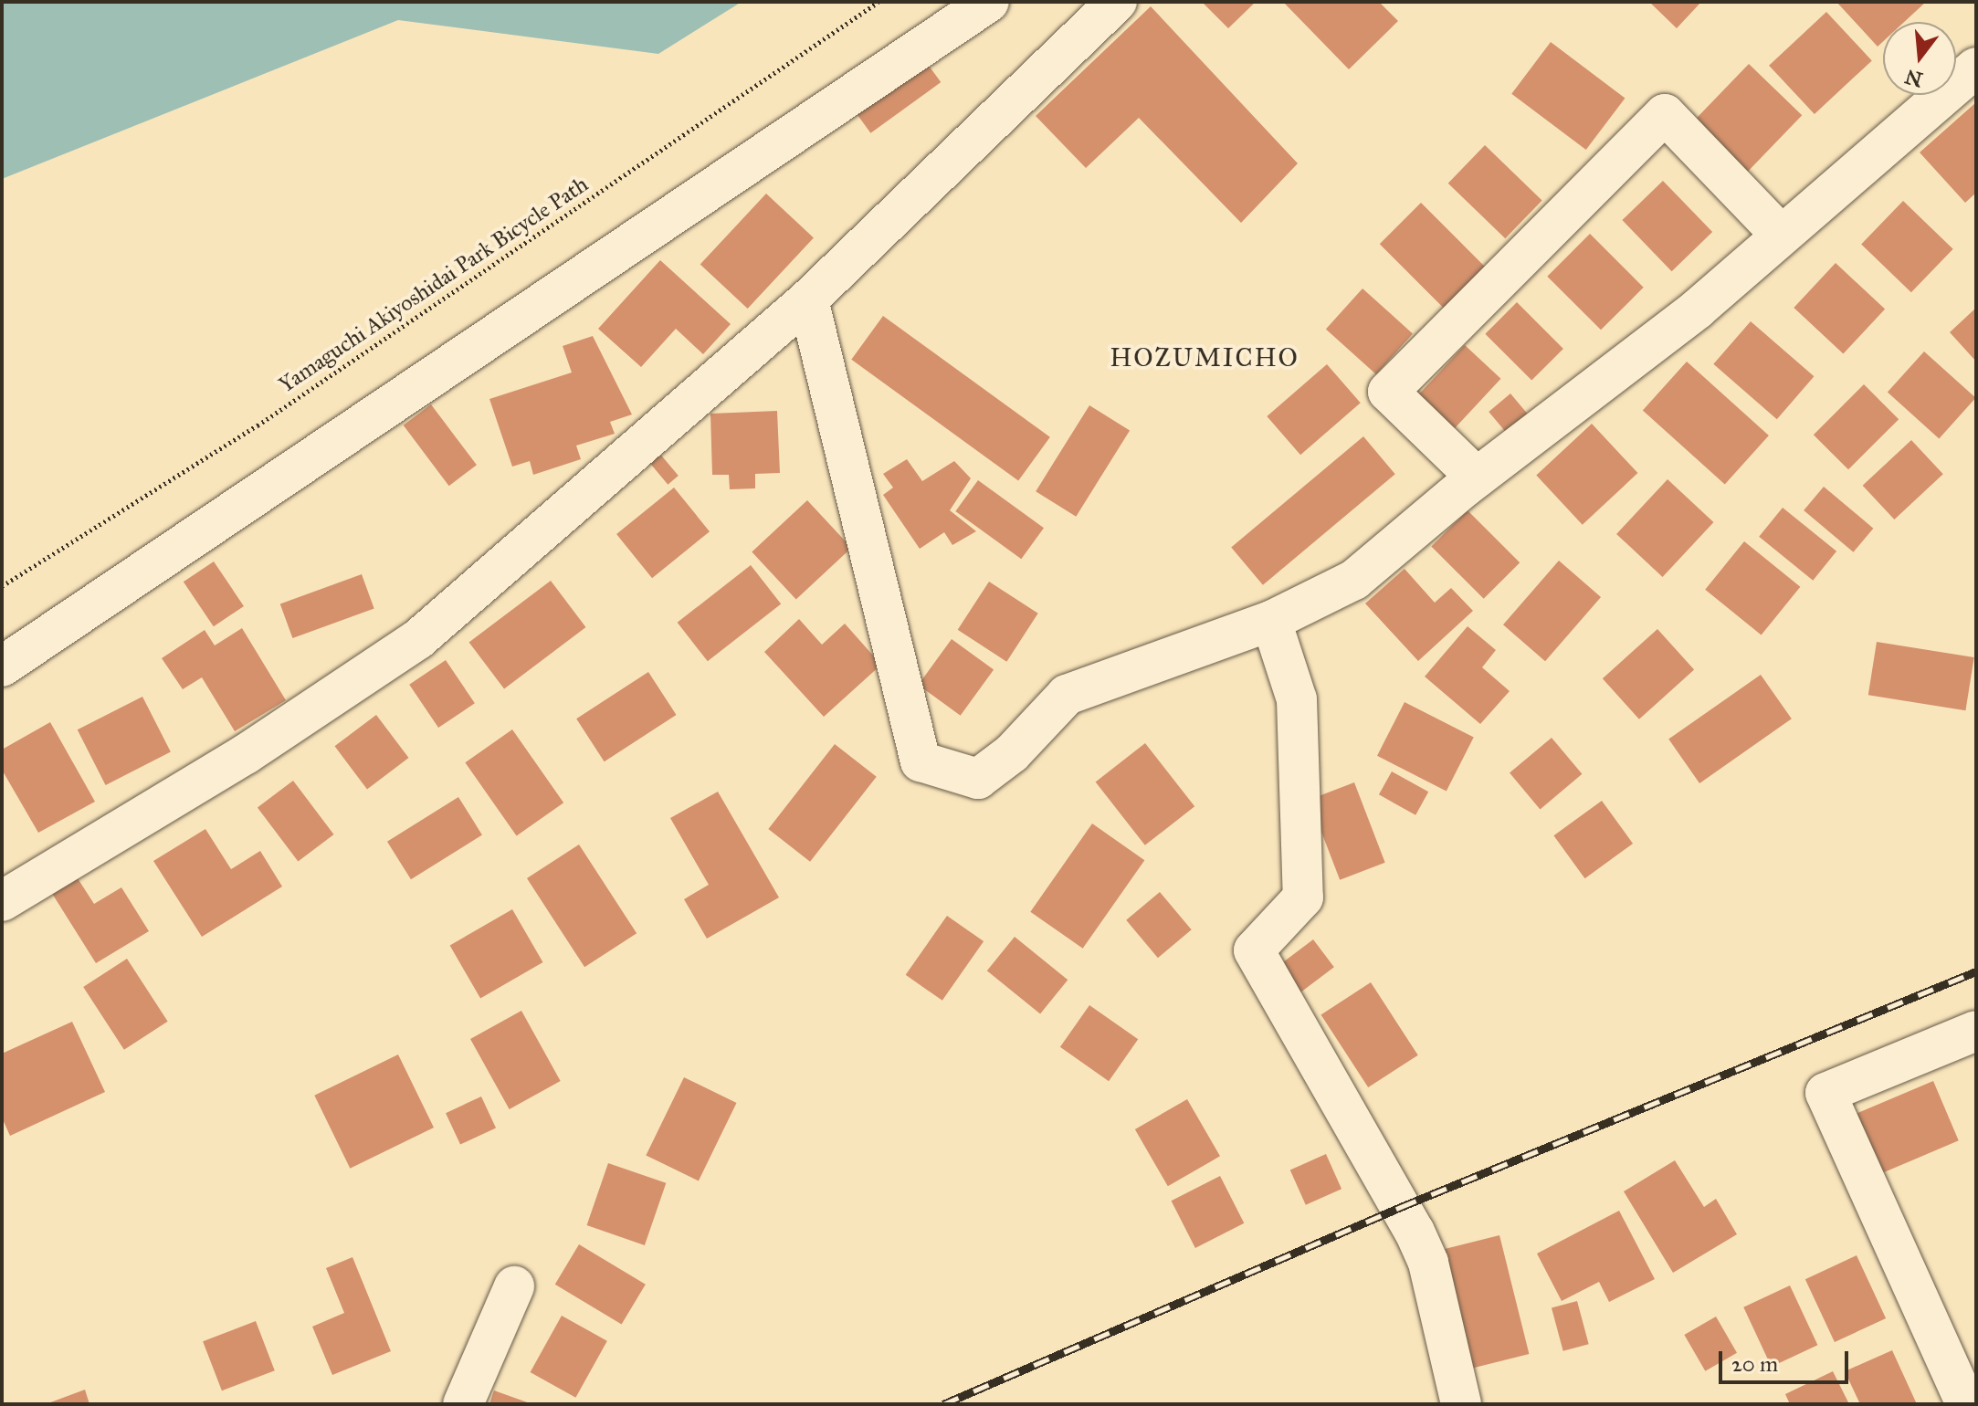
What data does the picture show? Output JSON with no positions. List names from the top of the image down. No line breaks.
{"streets":{"path":["Yamaguchi Akiyoshidai Park Bicycle Path"]},"districts":["HOZUMICHO"],"scale_bar":"20 m","north":"bottom"}
